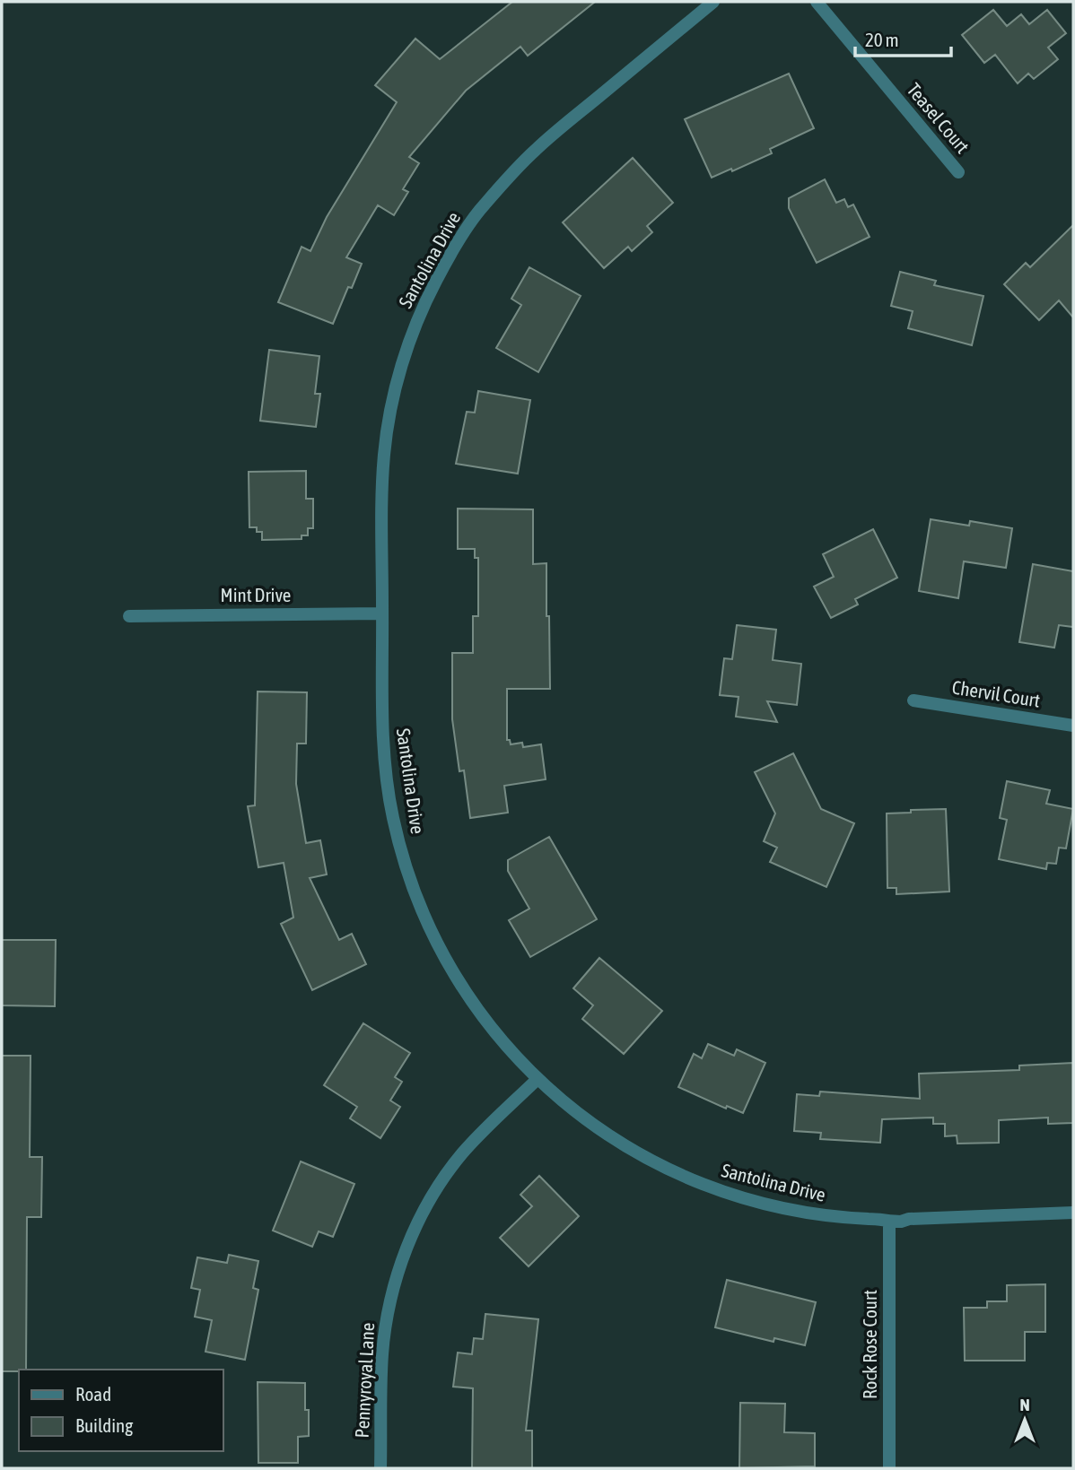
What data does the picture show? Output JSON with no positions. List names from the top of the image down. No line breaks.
{"streets":{"street":["Teasel Court","Santolina Drive","Mint Drive","Chervil Court","Rock Rose Court","Pennyroyal Lane"]},"crossings":[["Santolina Drive","Mint Drive"],["Santolina Drive","Rock Rose Court"],["Santolina Drive","Pennyroyal Lane"]],"legend":["Road","Building"],"scale_bar":"20 m","north":"top"}
